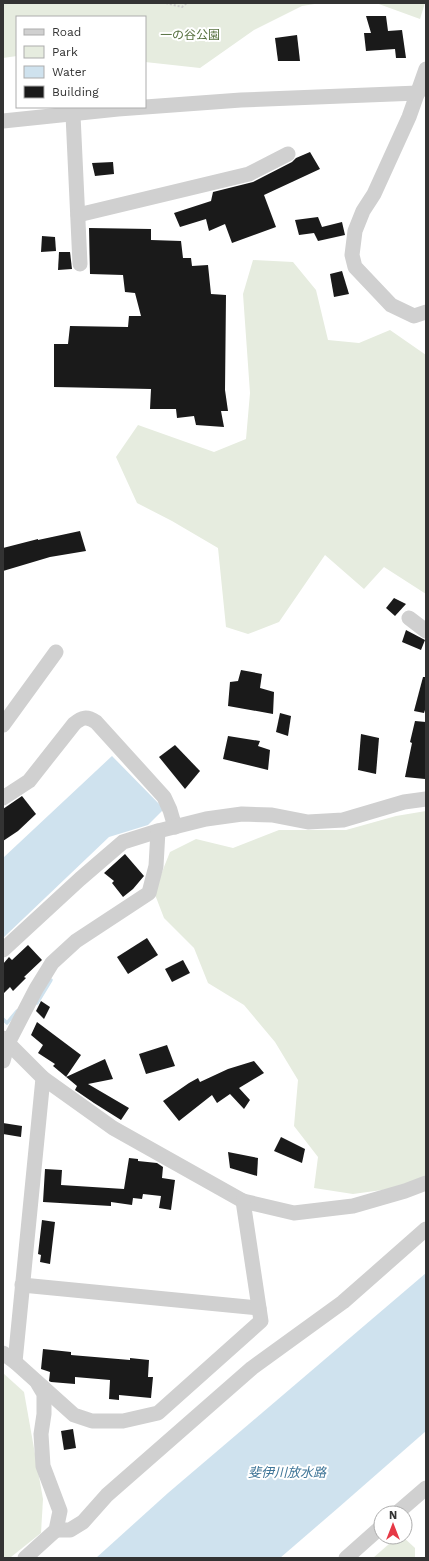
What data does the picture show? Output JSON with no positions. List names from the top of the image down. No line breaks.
{"water":["斐伊川放水路"],"parks":["一の谷公園"],"legend":["Road","Park","Water","Building"],"north":"top"}
